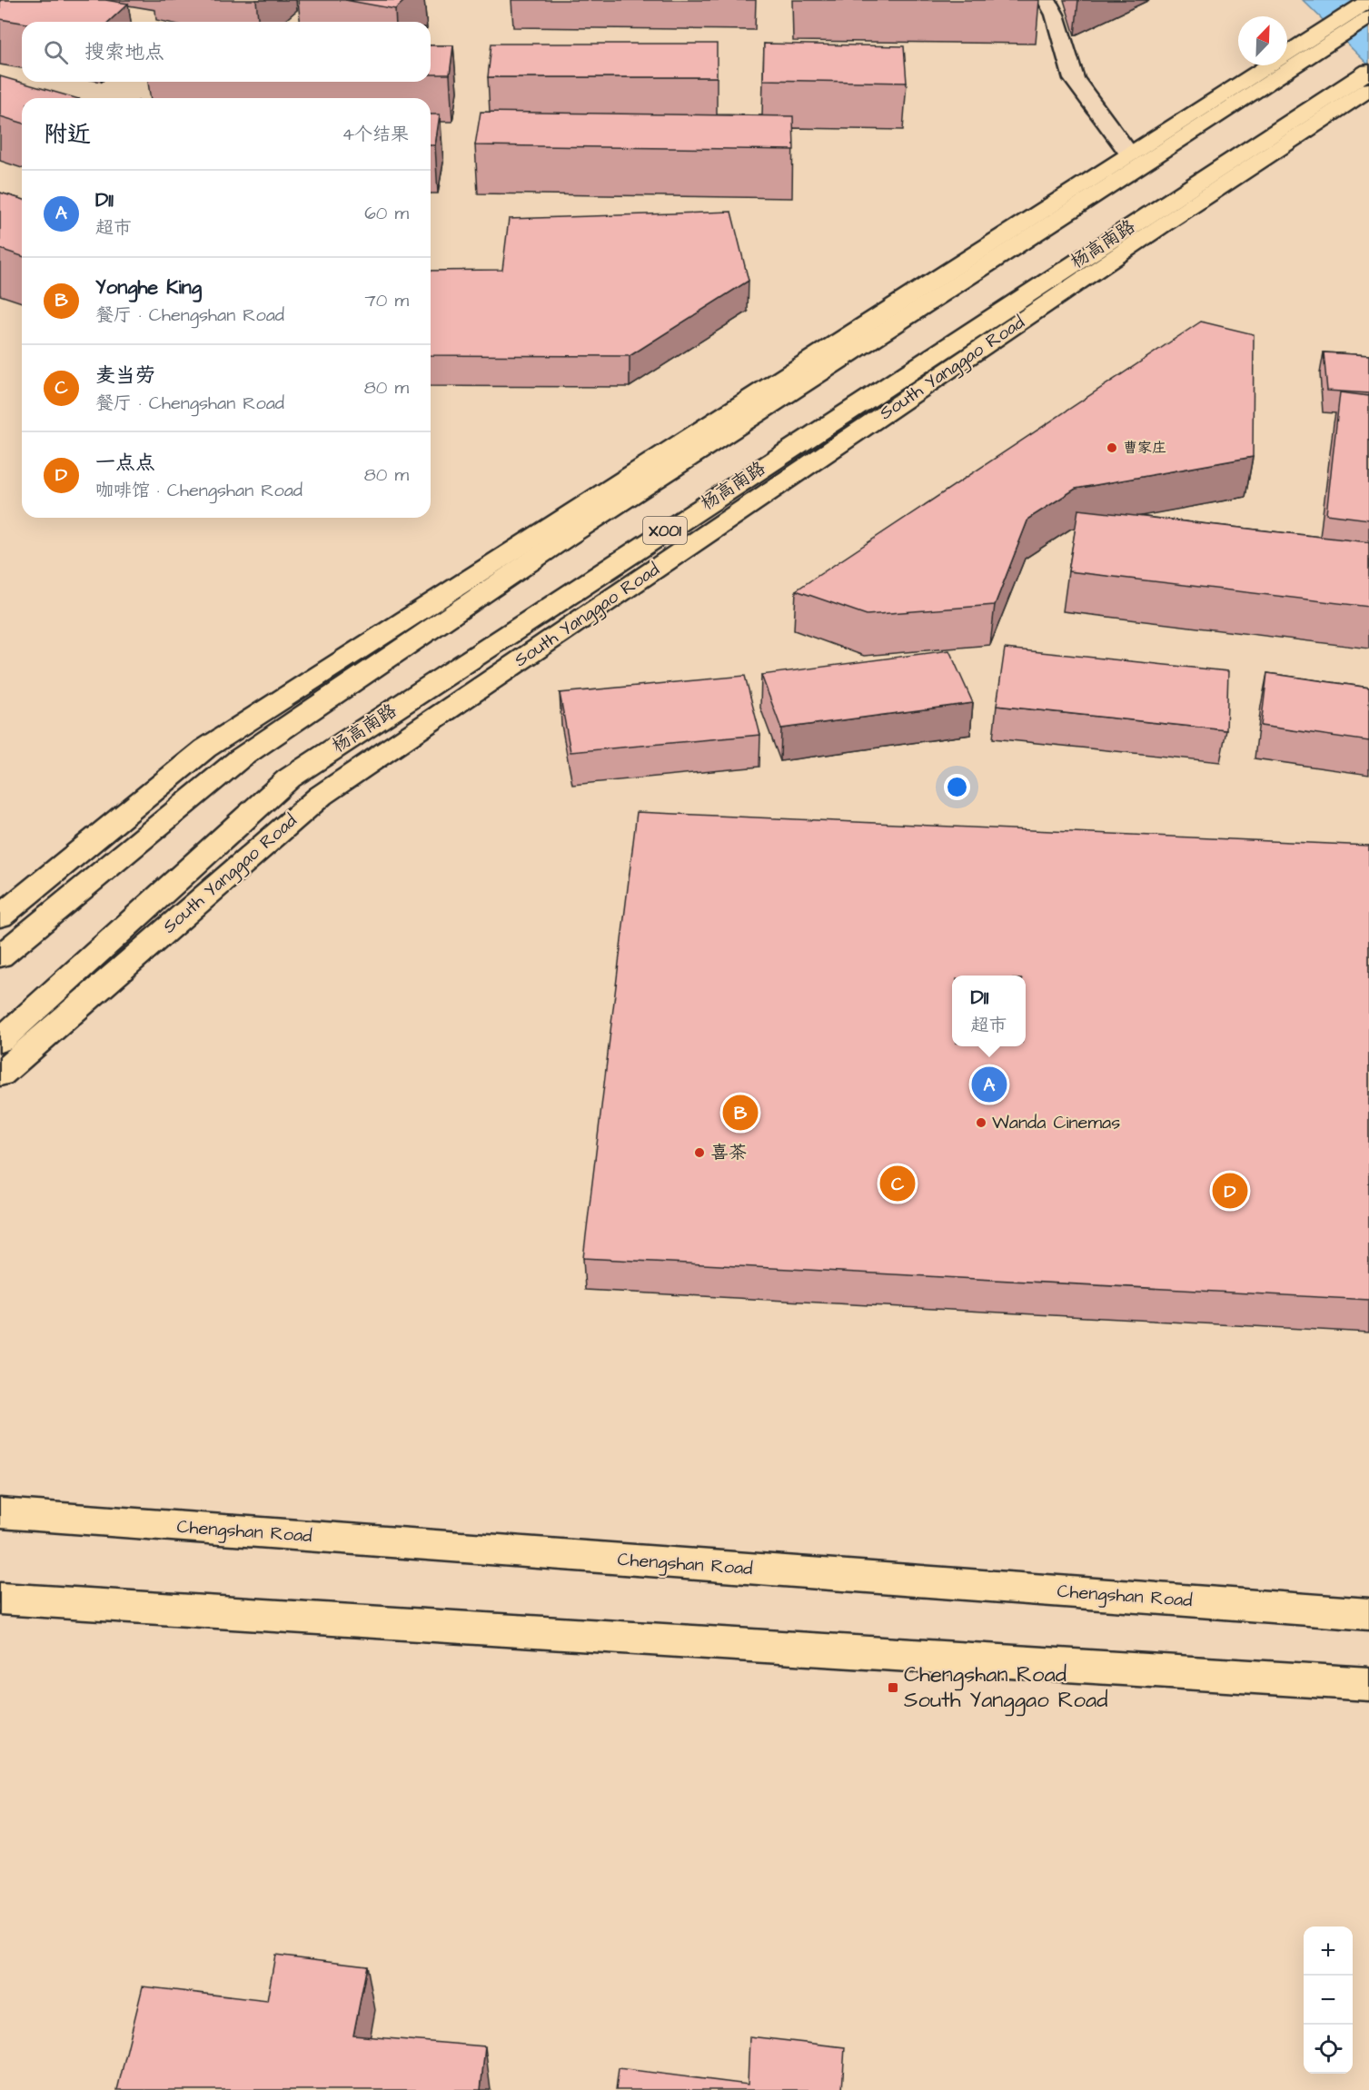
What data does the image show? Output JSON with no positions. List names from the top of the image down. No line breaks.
{"streets":{"main road":["杨高南路","South Yanggao Road","X001","Chengshan Road"]},"places":{"other":["曹家庄","Wanda Cinemas","喜茶"],"transit":["Chengshan Road South Yanggao Road"]},"north":"top right","page":{"search":"搜索地点","heading":["附近","4个结果"],"list":[{"mark":"A","name":"D11","note":"超市","value":"60 m"},{"mark":"B","name":"Yonghe King","note":"餐厅 · Chengshan Road","value":"70 m"},{"mark":"C","name":"麦当劳","note":"餐厅 · Chengshan Road","value":"80 m"},{"mark":"D","name":"一点点","note":"咖啡馆 · Chengshan Road","value":"80 m"}],"popup":["D11","超市"],"pins":["A","B","C","D"],"map_buttons":["+","−"]}}
